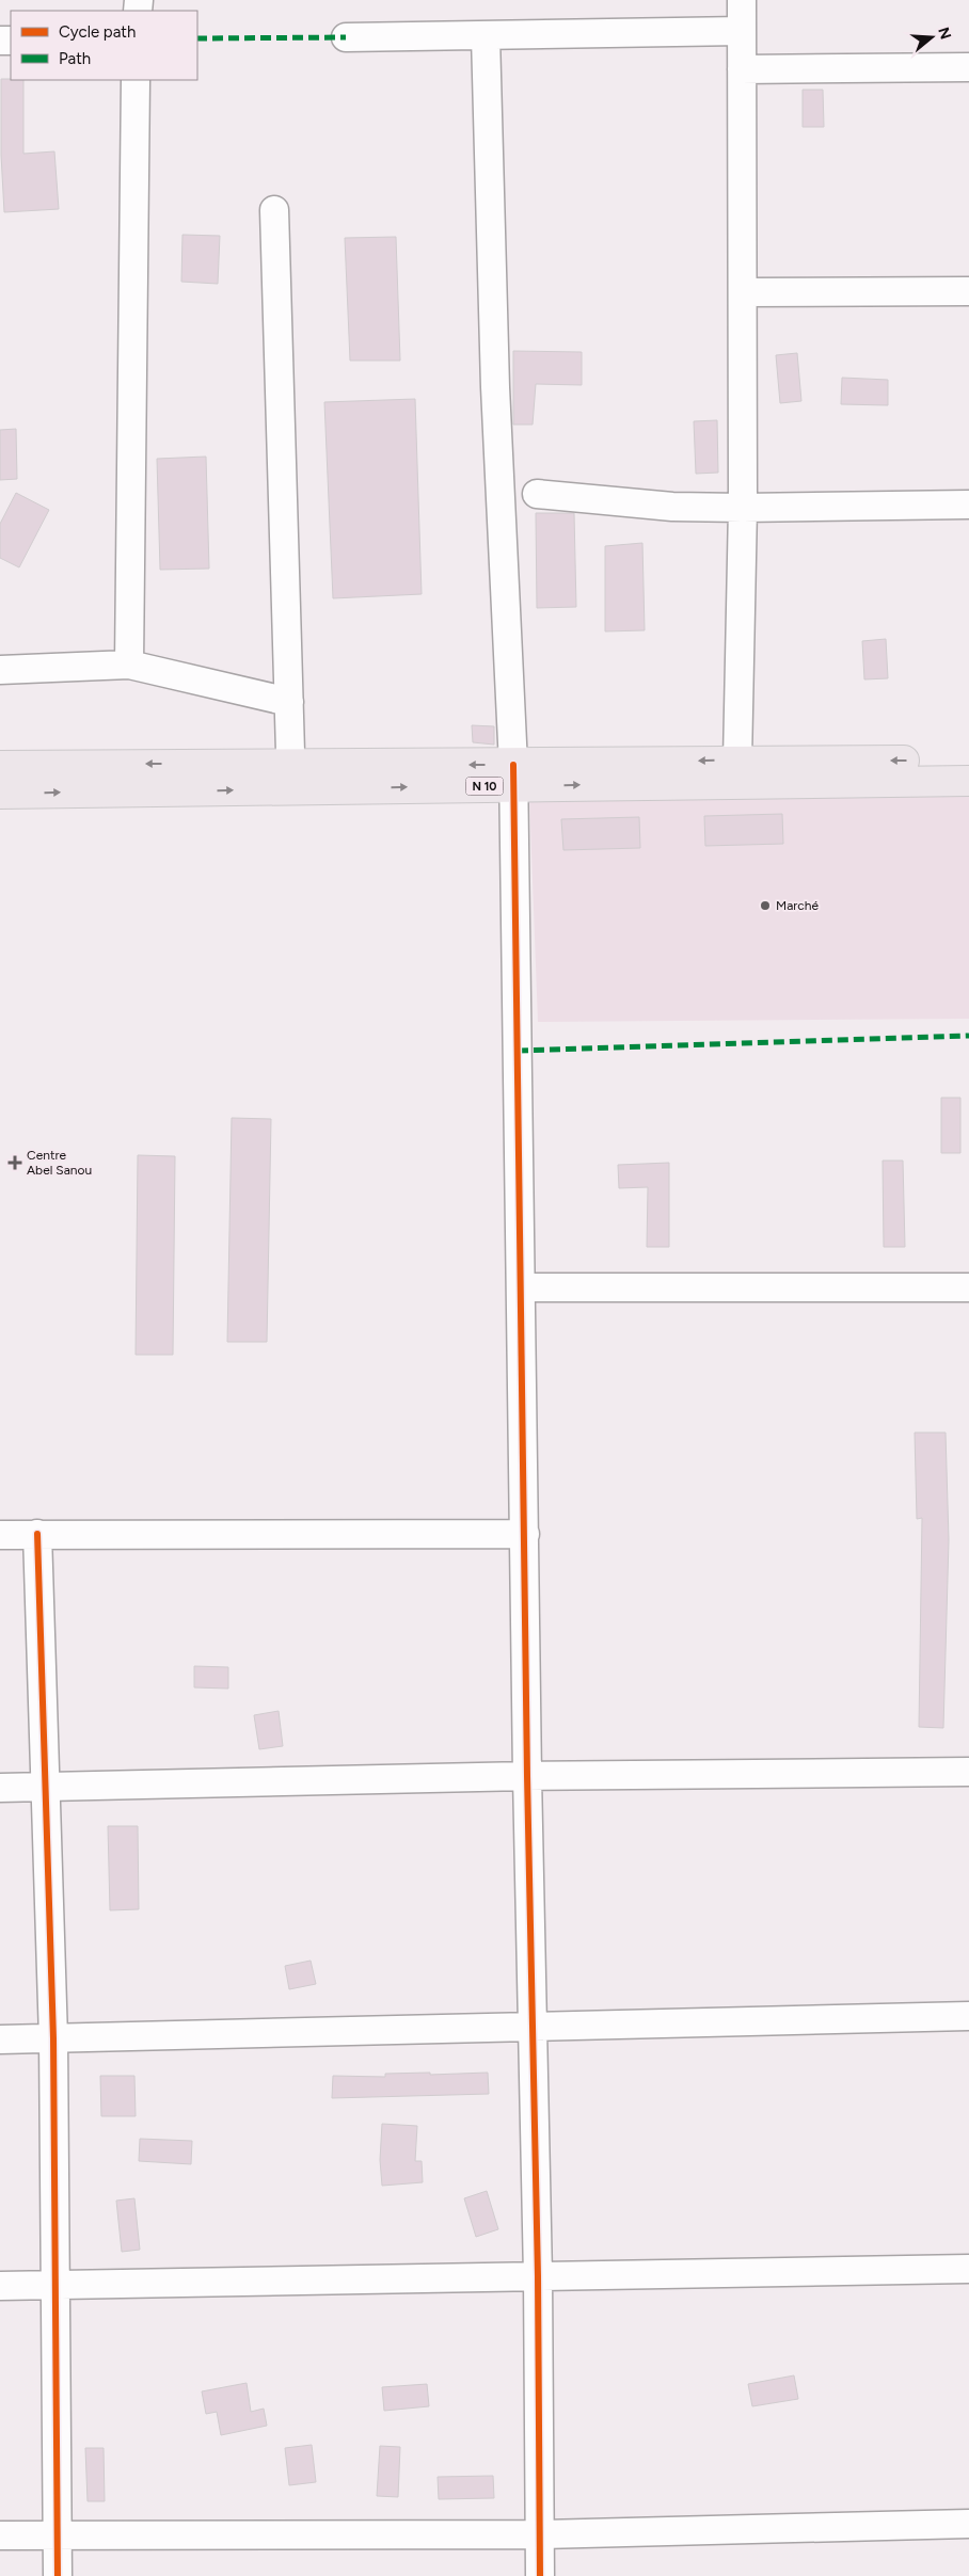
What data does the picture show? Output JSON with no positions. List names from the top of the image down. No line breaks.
{"streets":{"main road":["N 10"]},"places":{"other":["Marché"],"health":["Centre Abel Sanou"]},"legend":["Cycle path","Path"],"north":"right"}
